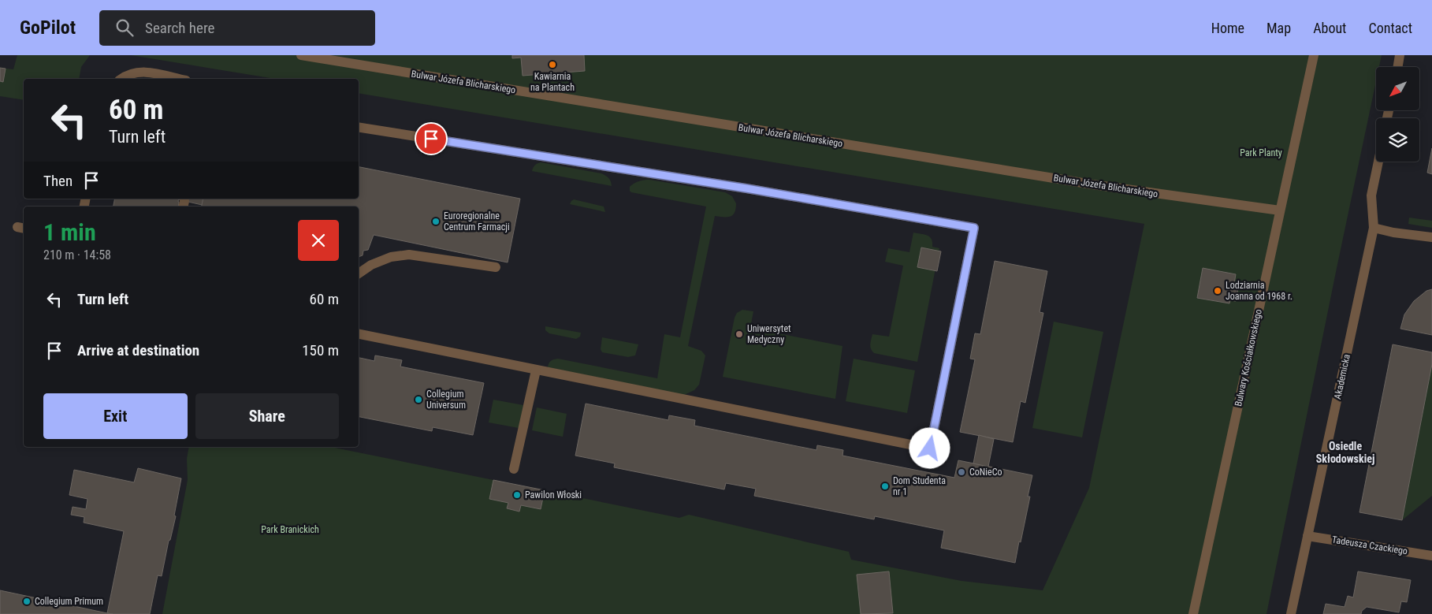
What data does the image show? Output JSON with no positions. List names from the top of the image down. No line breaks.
{"streets":{"street":["Bulwar Józefa Blicharskiego","Bulwary Kościałkowskiego","Akademicka","Tadeusza Czackiego"]},"crossings":[["Bulwar Józefa Blicharskiego","Bulwary Kościałkowskiego"],["Akademicka","Tadeusza Czackiego"]],"districts":["Osiedle Skłodowskiej"],"parks":["Park Planty","Park Branickich"],"places":["Kawiarnia na Plantach","Euroregionalne Centrum Farmacji","Lodziarnia Joanna od 1968 r.","Uniwersytet Medyczny","Collegium Universum","CoNieCo","Dom Studenta nr 1","Pawilon Włoski","Collegium Primum"],"north":"bottom left","page":{"header":"GoPilot","search":"Search here","nav":["Home","Map","About","Contact"],"turn":["60 m","Turn left"],"then":"Then","heading":["1 min","210 m · 14:58"],"list":[{"name":"Turn left","value":"60 m"},{"name":"Arrive at destination","value":"150 m"}],"buttons":["Exit","Share"]}}
